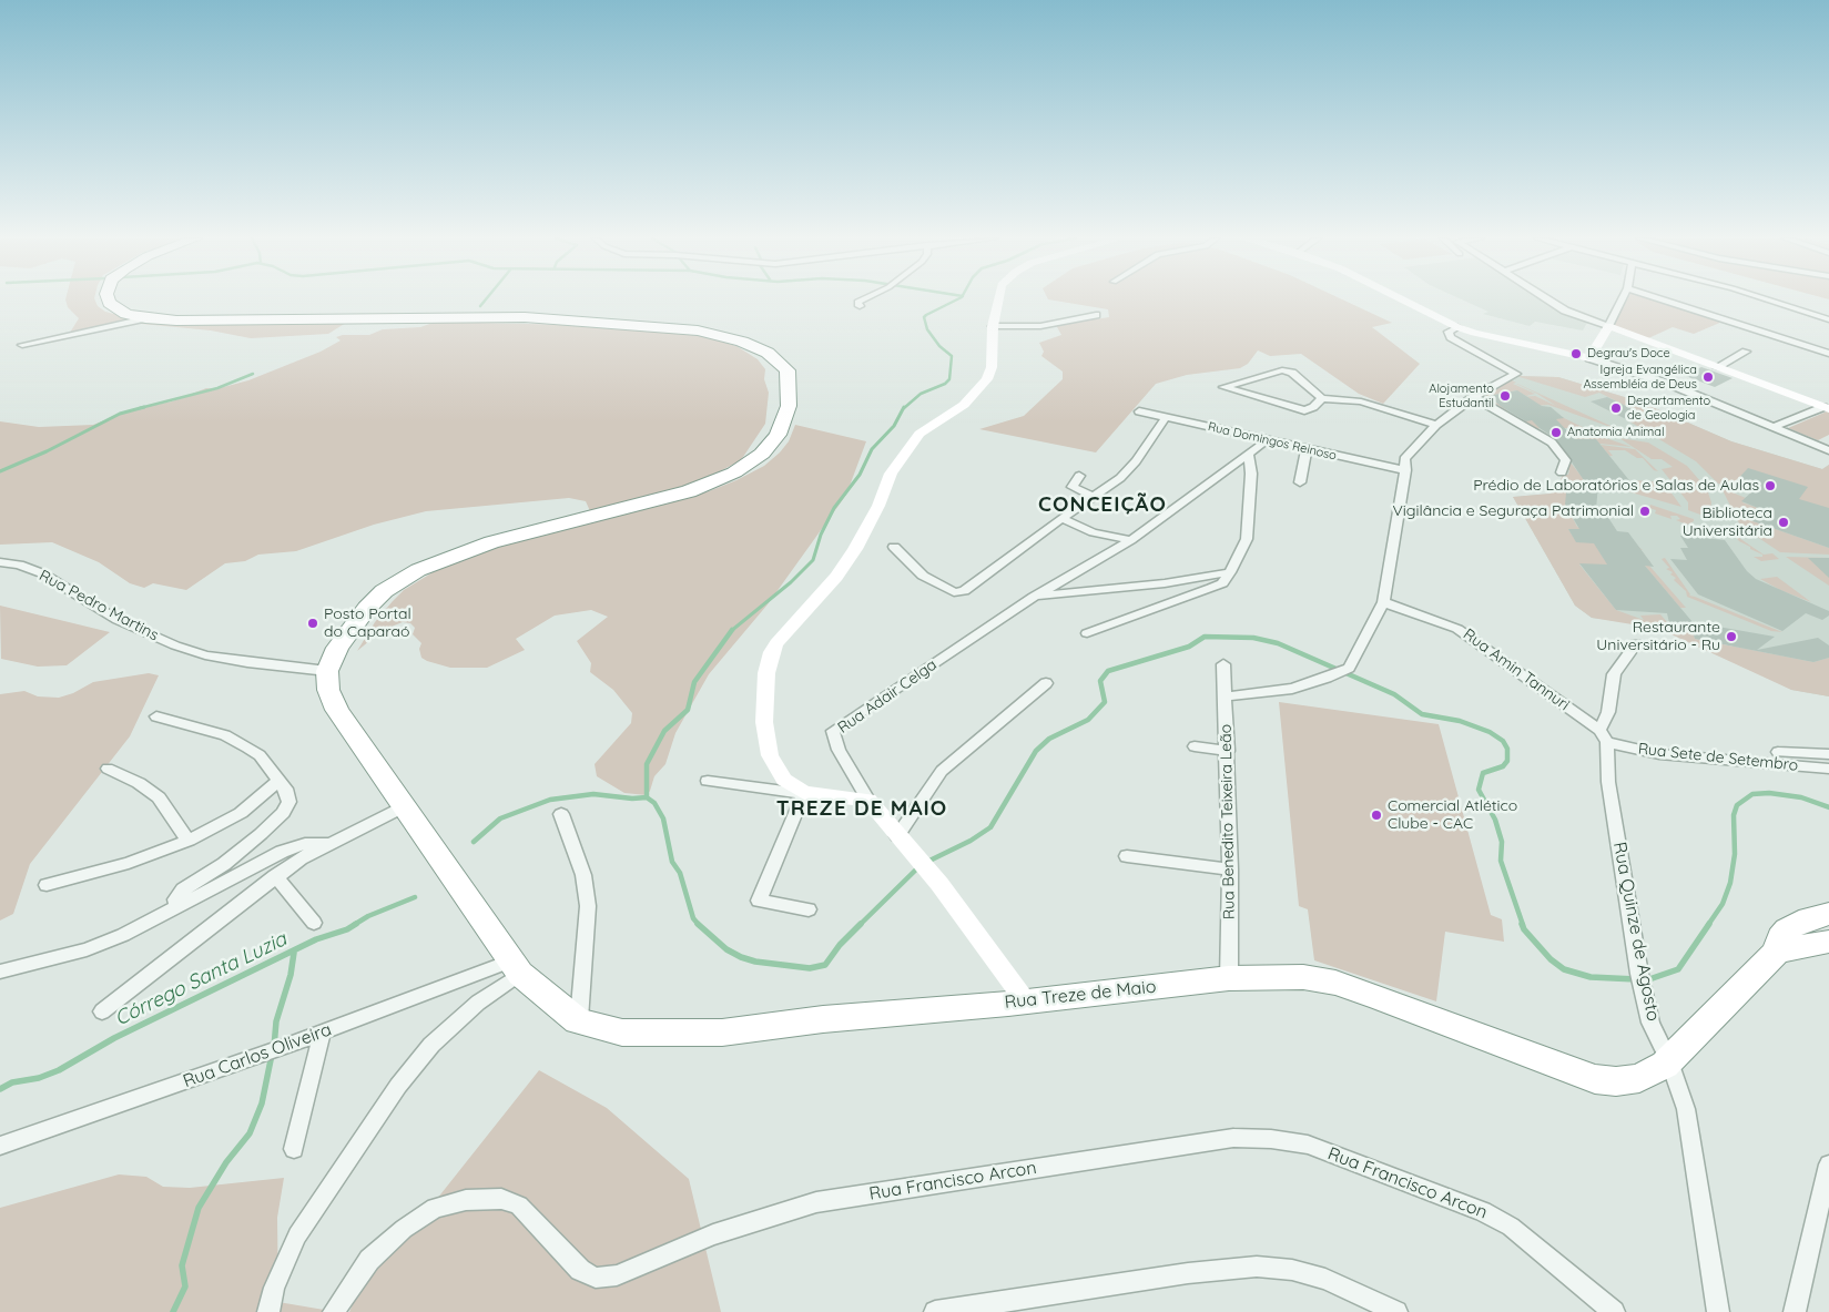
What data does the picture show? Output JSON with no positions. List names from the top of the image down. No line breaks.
{"streets":{"highway":["Rua Treze de Maio"],"street":["Rua Domingos Reinoso","Rua Pedro Martins","Rua Amin Tannuri","Rua Adair Celga","Rua Sete de Setembro","Rua Benedito Teixeira Leão","Rua Quinze de Agosto","Rua Carlos Oliveira","Rua Francisco Arcon"]},"crossings":[["Rua Pedro Martins","Rua Treze de Maio"],["Rua Amin Tannuri","Rua Sete de Setembro"],["Rua Amin Tannuri","Rua Quinze de Agosto"],["Rua Adair Celga","Rua Treze de Maio"],["Rua Sete de Setembro","Rua Quinze de Agosto"],["Rua Benedito Teixeira Leão","Rua Treze de Maio"],["Rua Quinze de Agosto","Rua Treze de Maio"],["Rua Treze de Maio","Rua Carlos Oliveira"]],"districts":["CONCEIÇÃO","TREZE DE MAIO"],"water":["Córrego Santa Luzia"],"places":["Degrau's Doce","Igreja Evangélica Assembléia de Deus","Alojamento Estudantil","Departamento de Geologia","Anatomia Animal","Prédio de Laboratórios e Salas de Aulas","Vigilância e Seguraça Patrimonial","Biblioteca Universitária","Posto Portal do Caparaó","Restaurante Universitário - Ru","Comercial Atlético Clube - CAC"]}
